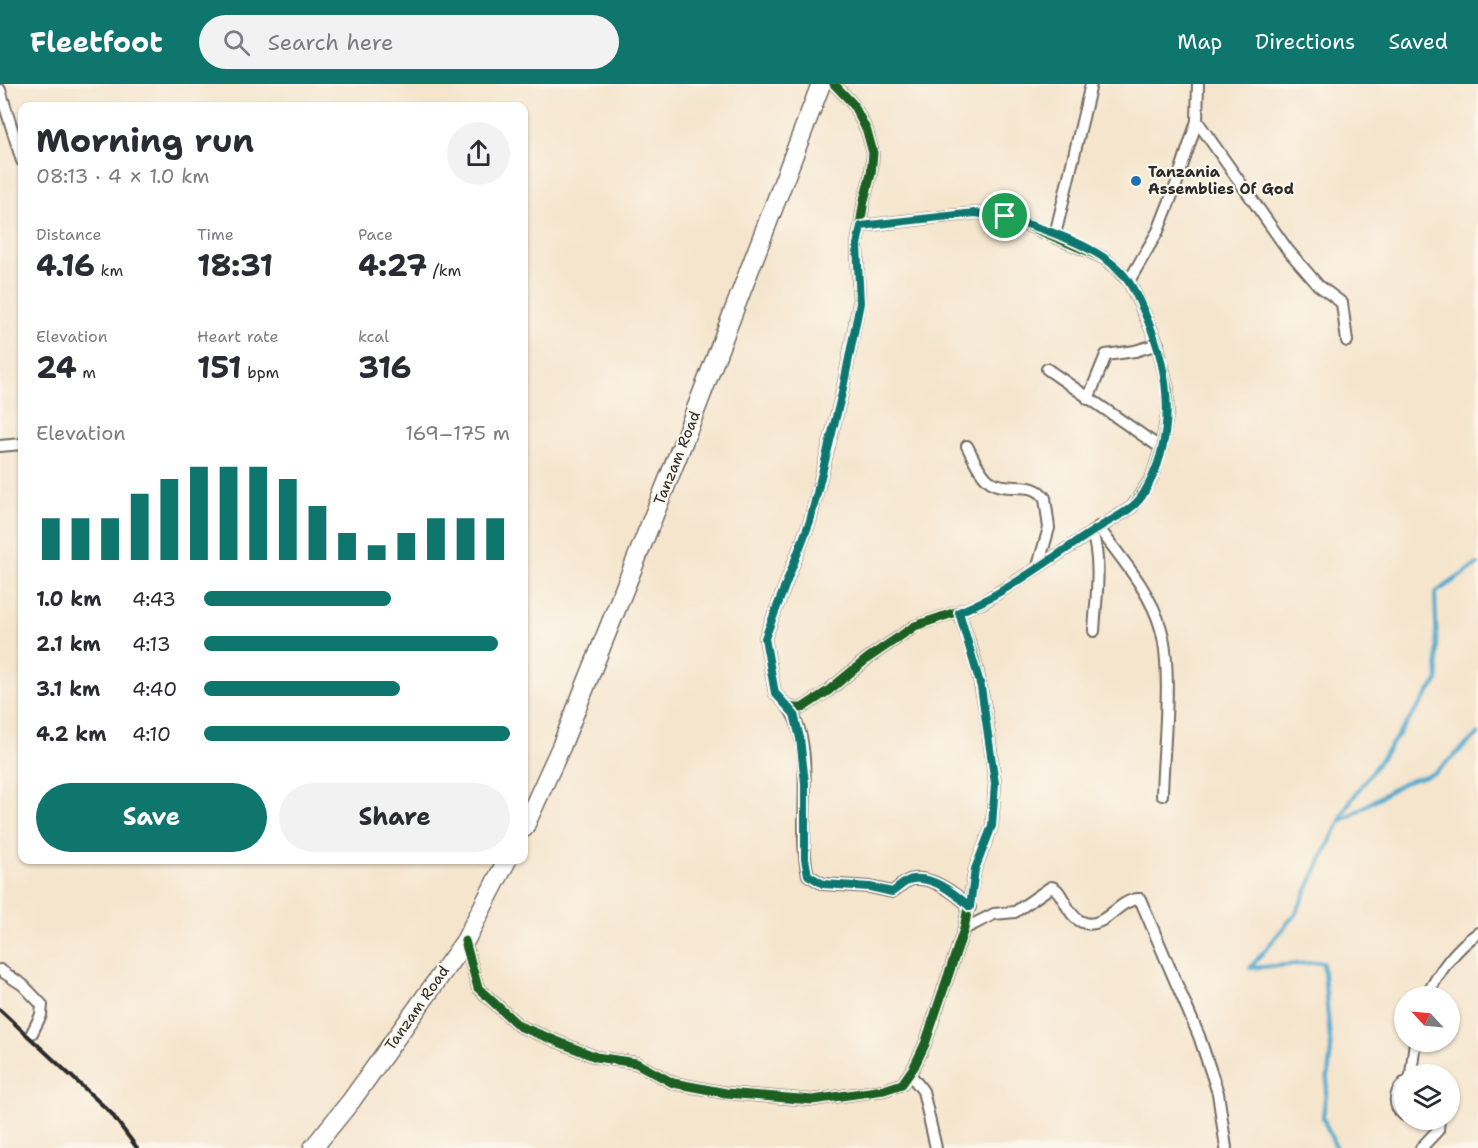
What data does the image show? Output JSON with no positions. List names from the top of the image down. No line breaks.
{"streets":{"highway":["Tanzam Road"]},"places":["Tanzania Assemblies Of God"],"north":"top left","page":{"header":"Fleetfoot","search":"Search here","nav":["Map","Directions","Saved"],"heading":["Morning run","08:13 · 4 × 1.0 km"],"stats":[["Distance","4.16 km"],["Time","18:31"],["Pace","4:27 /km"],["Elevation","24 m"],["Heart rate","151 bpm"],["kcal","316"]],"chart":["Elevation","169–175 m"],"list":[{"name":"1.0 km","note":"4:43"},{"name":"2.1 km","note":"4:13"},{"name":"3.1 km","note":"4:40"},{"name":"4.2 km","note":"4:10"}],"buttons":["Save","Share"]}}
